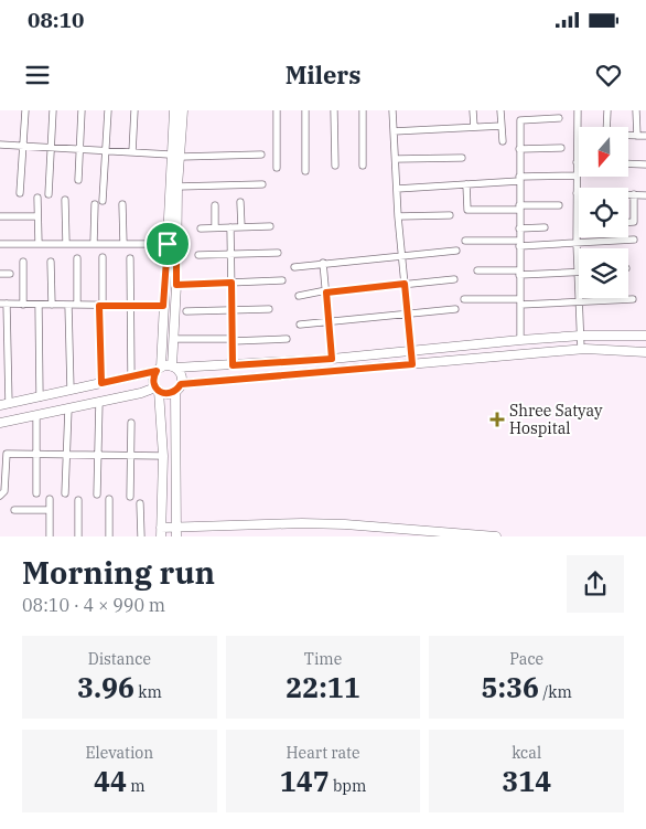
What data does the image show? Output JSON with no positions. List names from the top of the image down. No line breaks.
{"places":{"health":["Shree Satyay Hospital"]},"north":"bottom","page":{"status":"08:10","header":"Milers","heading":["Morning run","08:10 · 4 × 990 m"],"stats":[["Distance","3.96 km"],["Time","22:11"],["Pace","5:36 /km"],["Elevation","44 m"],["Heart rate","147 bpm"],["kcal","314"]]}}
